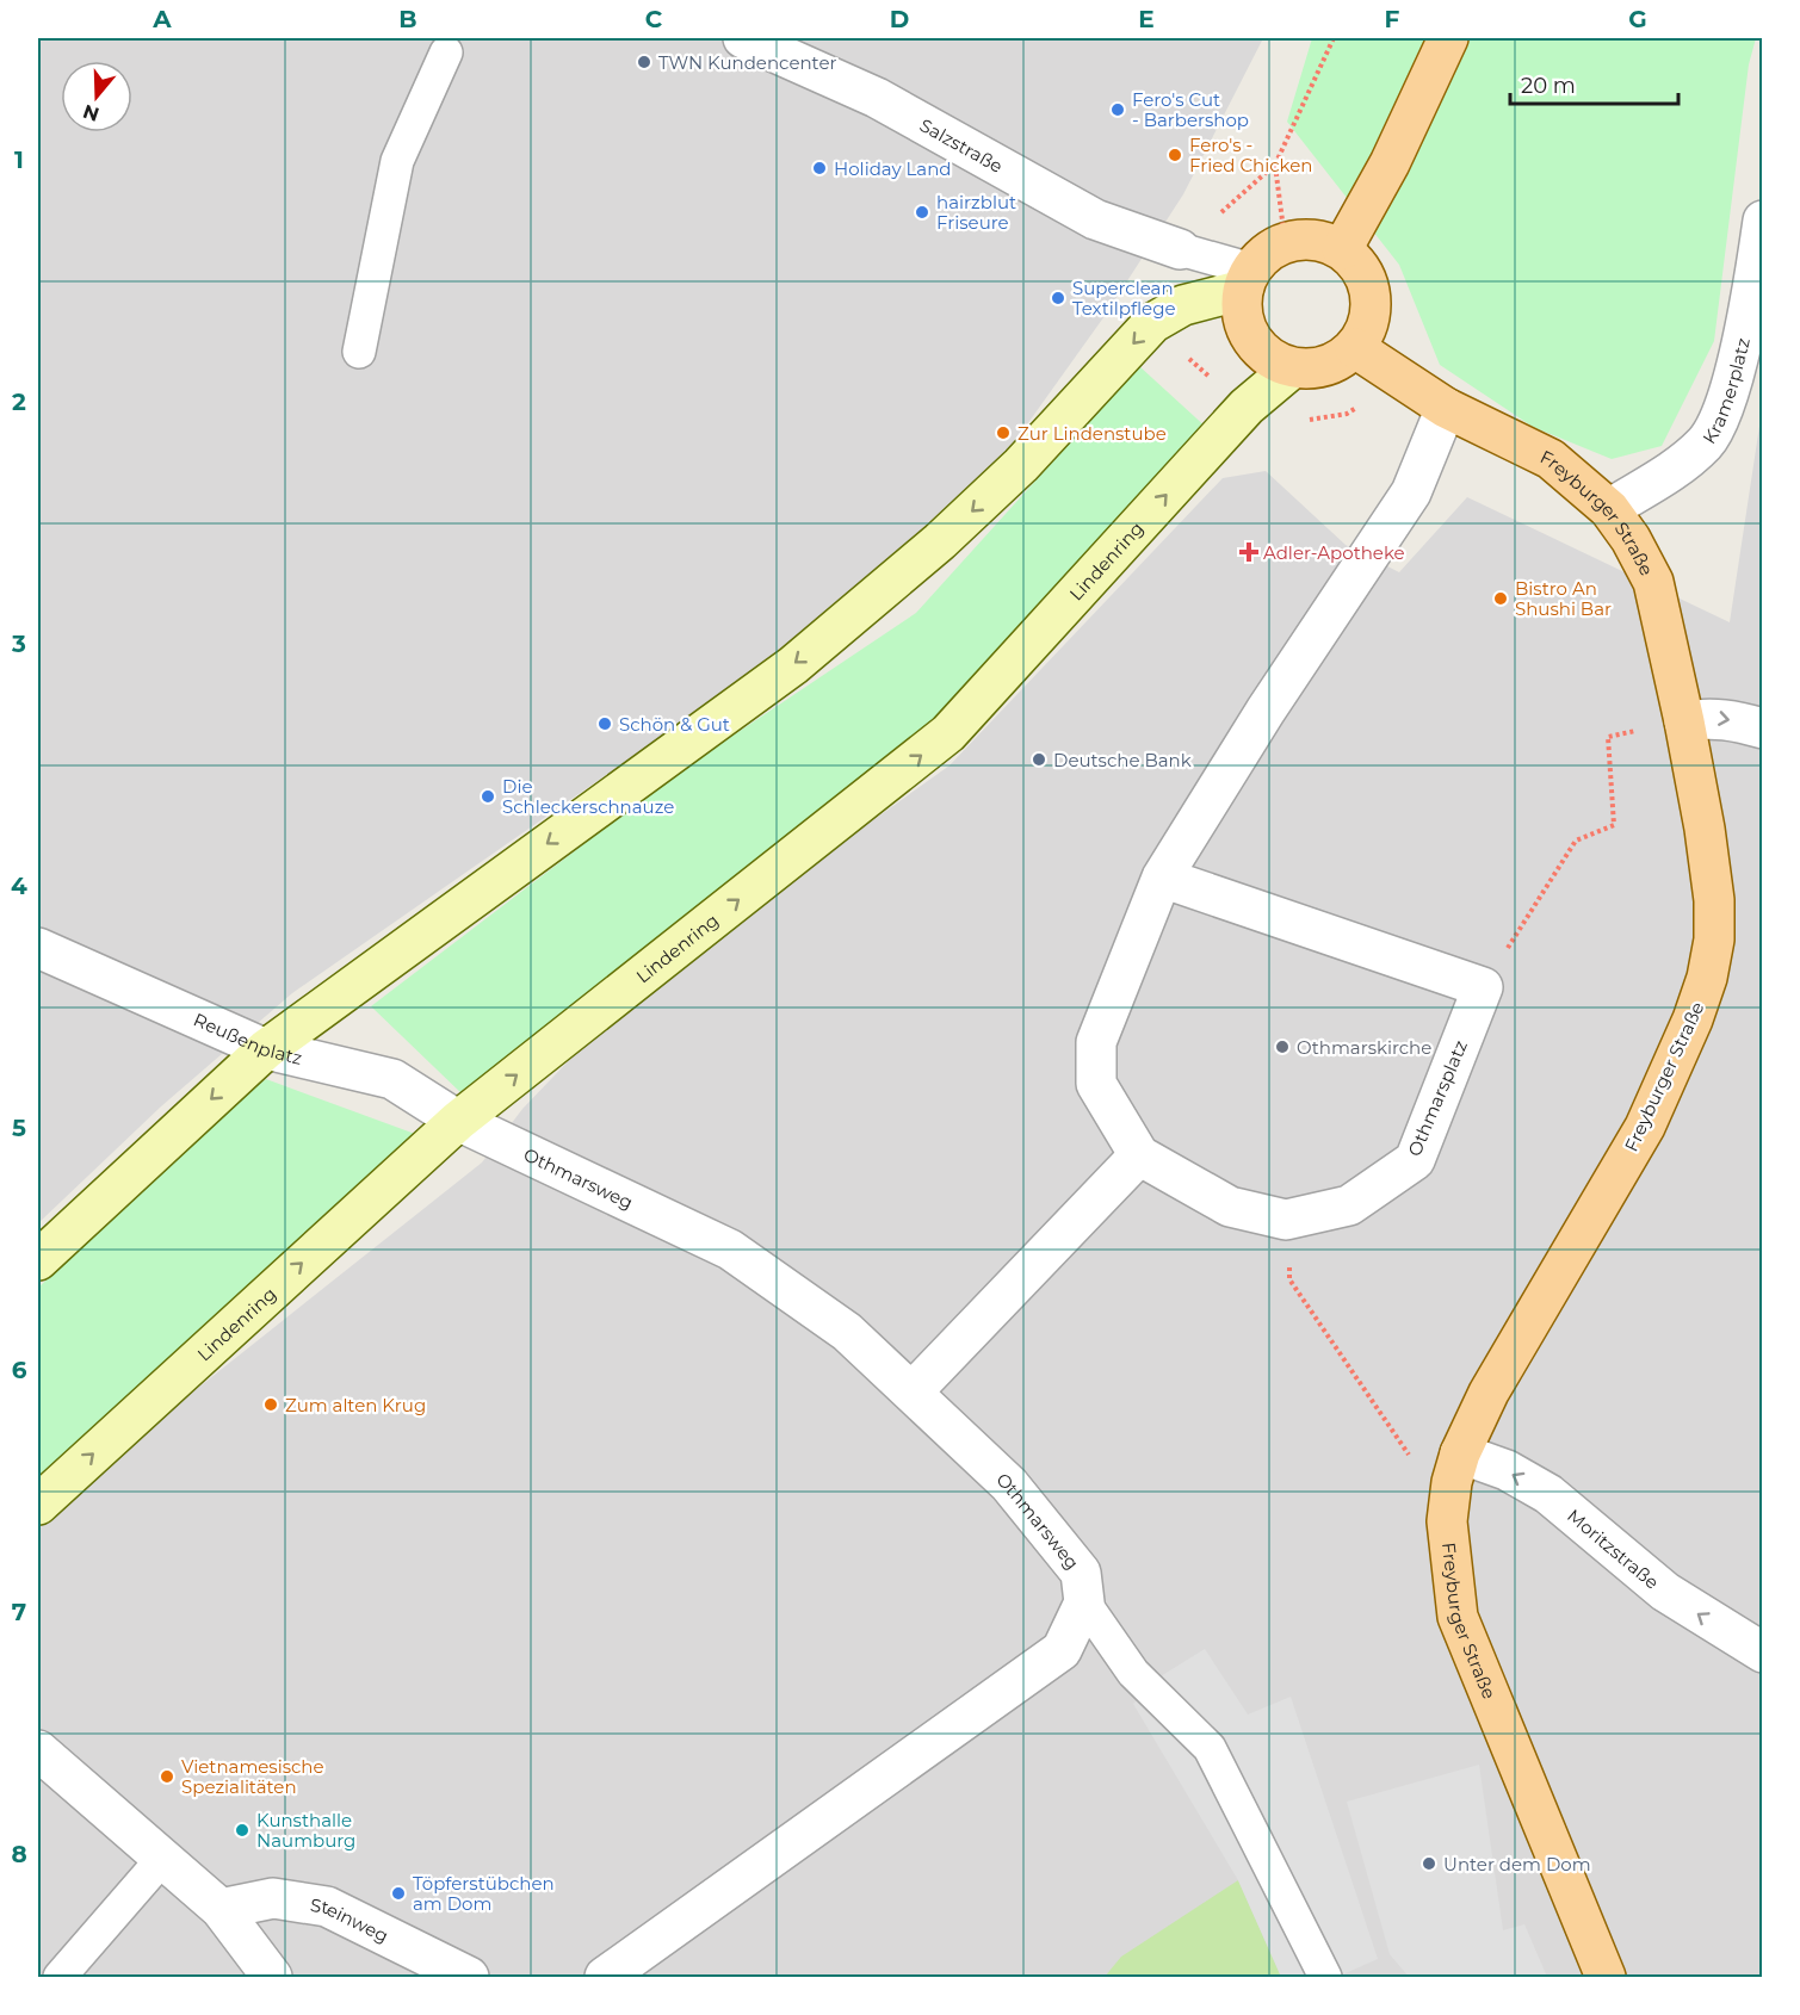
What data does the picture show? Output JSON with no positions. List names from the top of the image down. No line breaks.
{"streets":{"main road":["Freyburger Straße","Lindenring"],"street":["Salzstraße","Kramerplatz","Reußenplatz","Othmarsplatz","Othmarsweg","Moritzstraße","Steinweg"]},"crossings":[["Kramerplatz","Freyburger Straße"],["Freyburger Straße","Lindenring"],["Freyburger Straße","Othmarsplatz"],["Freyburger Straße","Moritzstraße"],["Lindenring","Reußenplatz"],["Lindenring","Othmarsweg"],["Reußenplatz","Othmarsweg"]],"one_way":["Moritzstraße"],"places":{"other":["TWN Kundencenter","Fero's Cut - Barbershop","Fero's - Fried Chicken","Holiday Land","hairzblut Friseure","Superclean Textilpflege","Zur Lindenstube","Bistro An Shushi Bar","Schön & Gut","Deutsche Bank","Die Schleckerschnauze","Othmarskirche","Zum alten Krug","Vietnamesische Spezialitäten","Kunsthalle Naumburg","Unter dem Dom","Töpferstübchen am Dom"],"health":["Adler-Apotheke"]},"scale_bar":"20 m","north":"bottom","grid":{"columns":["A","B","C","D","E","F","G"],"rows":["1","2","3","4","5","6","7","8"]}}
